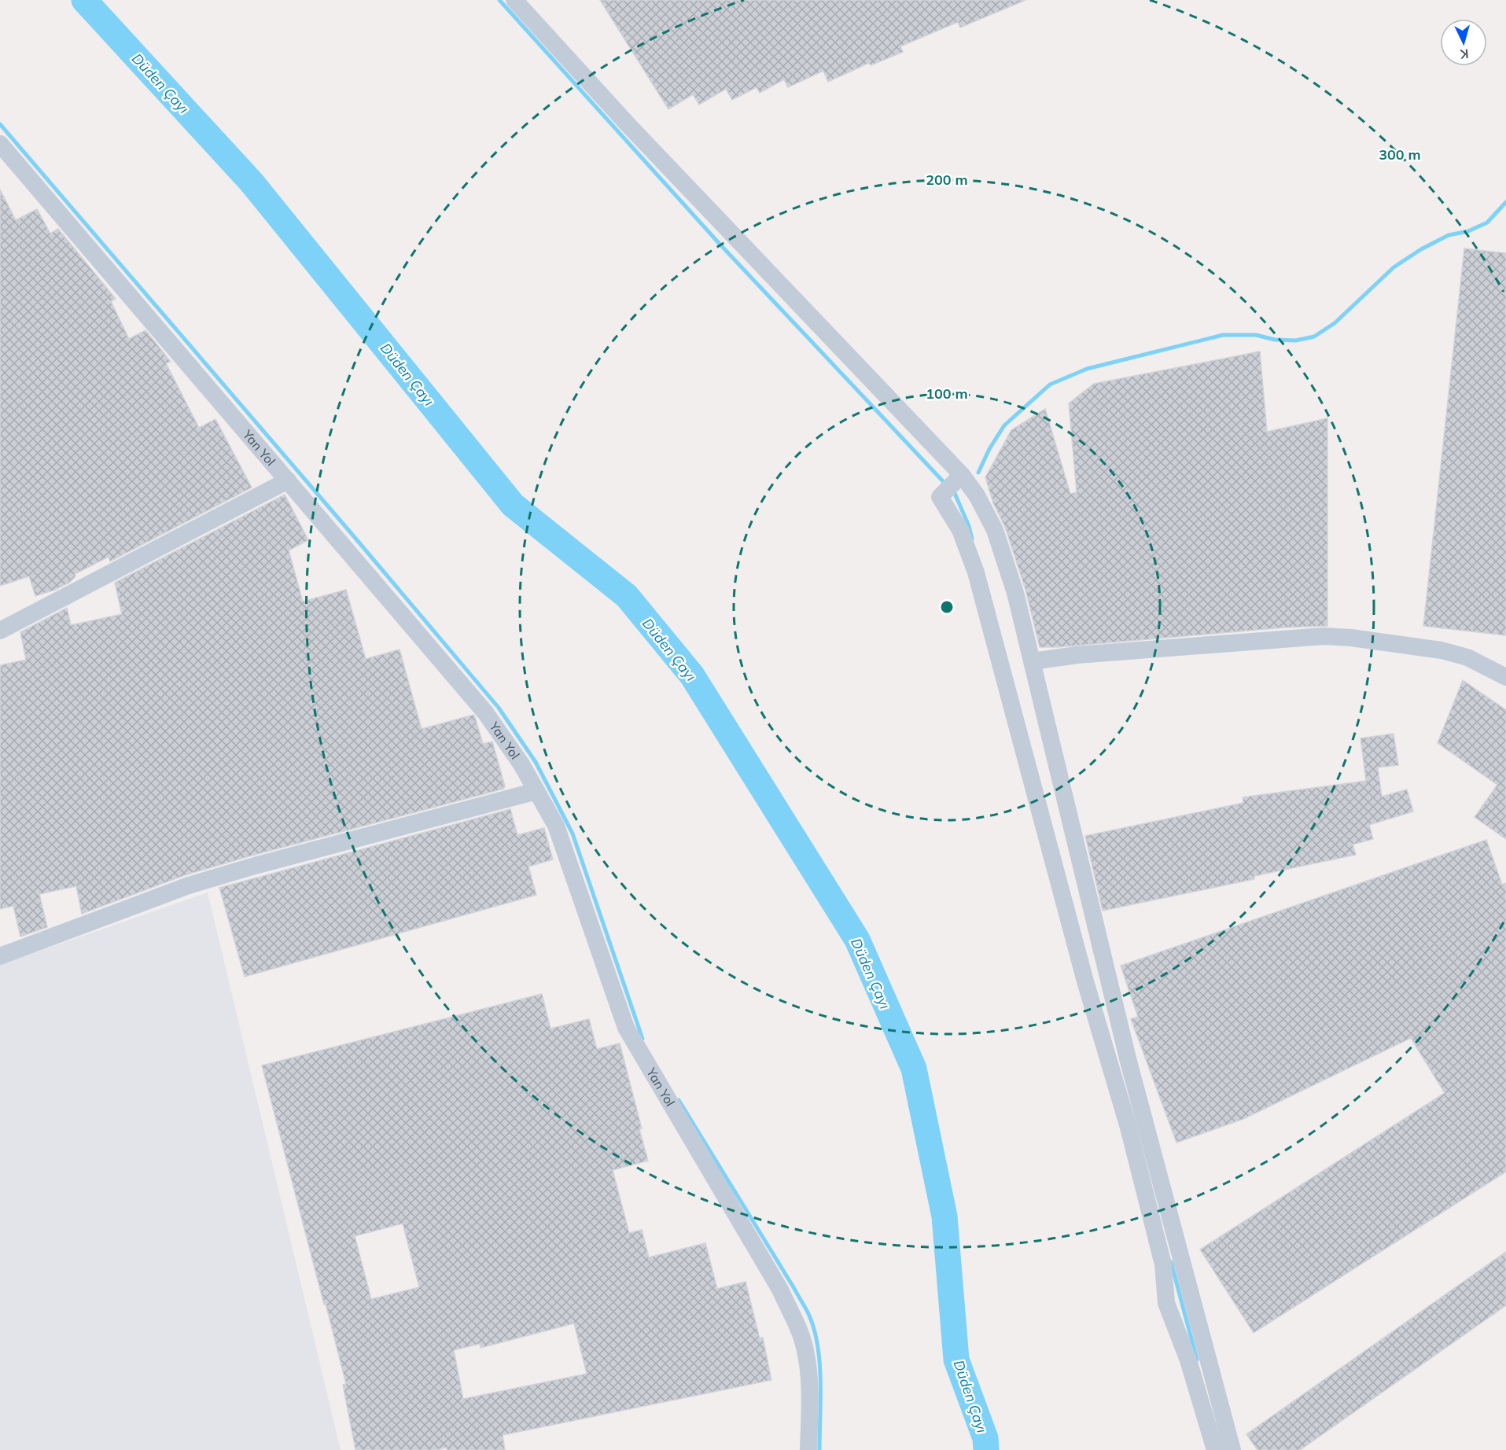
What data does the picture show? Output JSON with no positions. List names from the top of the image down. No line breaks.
{"streets":{"street":["Yan Yol"]},"water":["Düden Çayı"],"north":"bottom","rings":["300 m","200 m","100 m"]}
